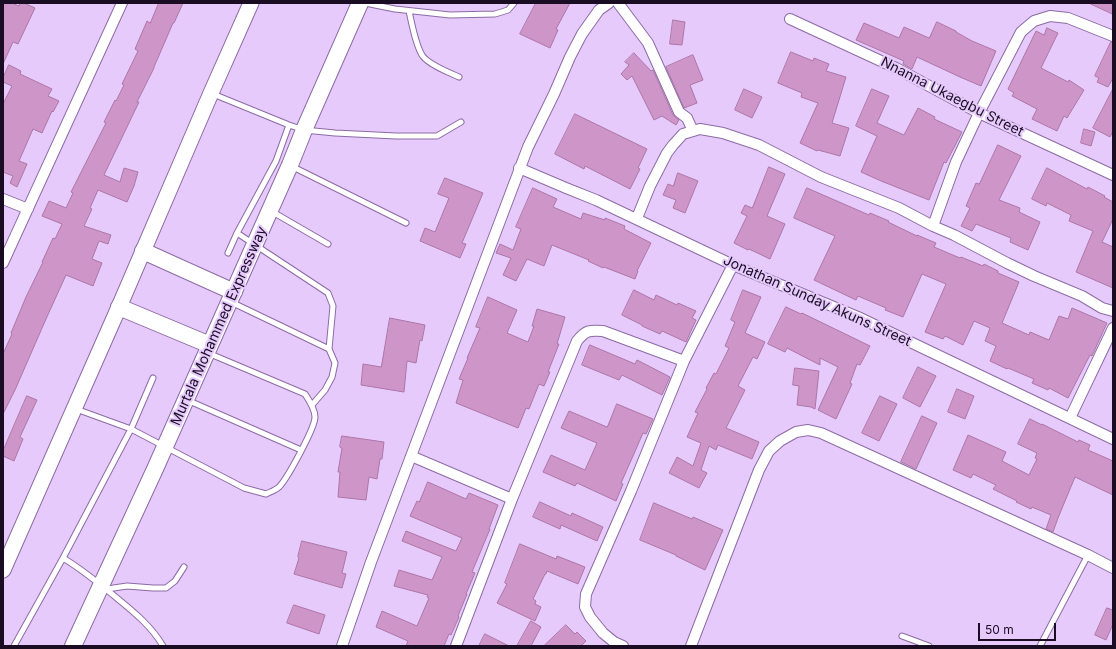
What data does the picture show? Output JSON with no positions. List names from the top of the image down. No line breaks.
{"streets":{"main road":["Murtala Mohammed Expressway"],"street":["Nnanna Ukaegbu Street","Jonathan Sunday Akuns Street"]},"scale_bar":"50 m"}
